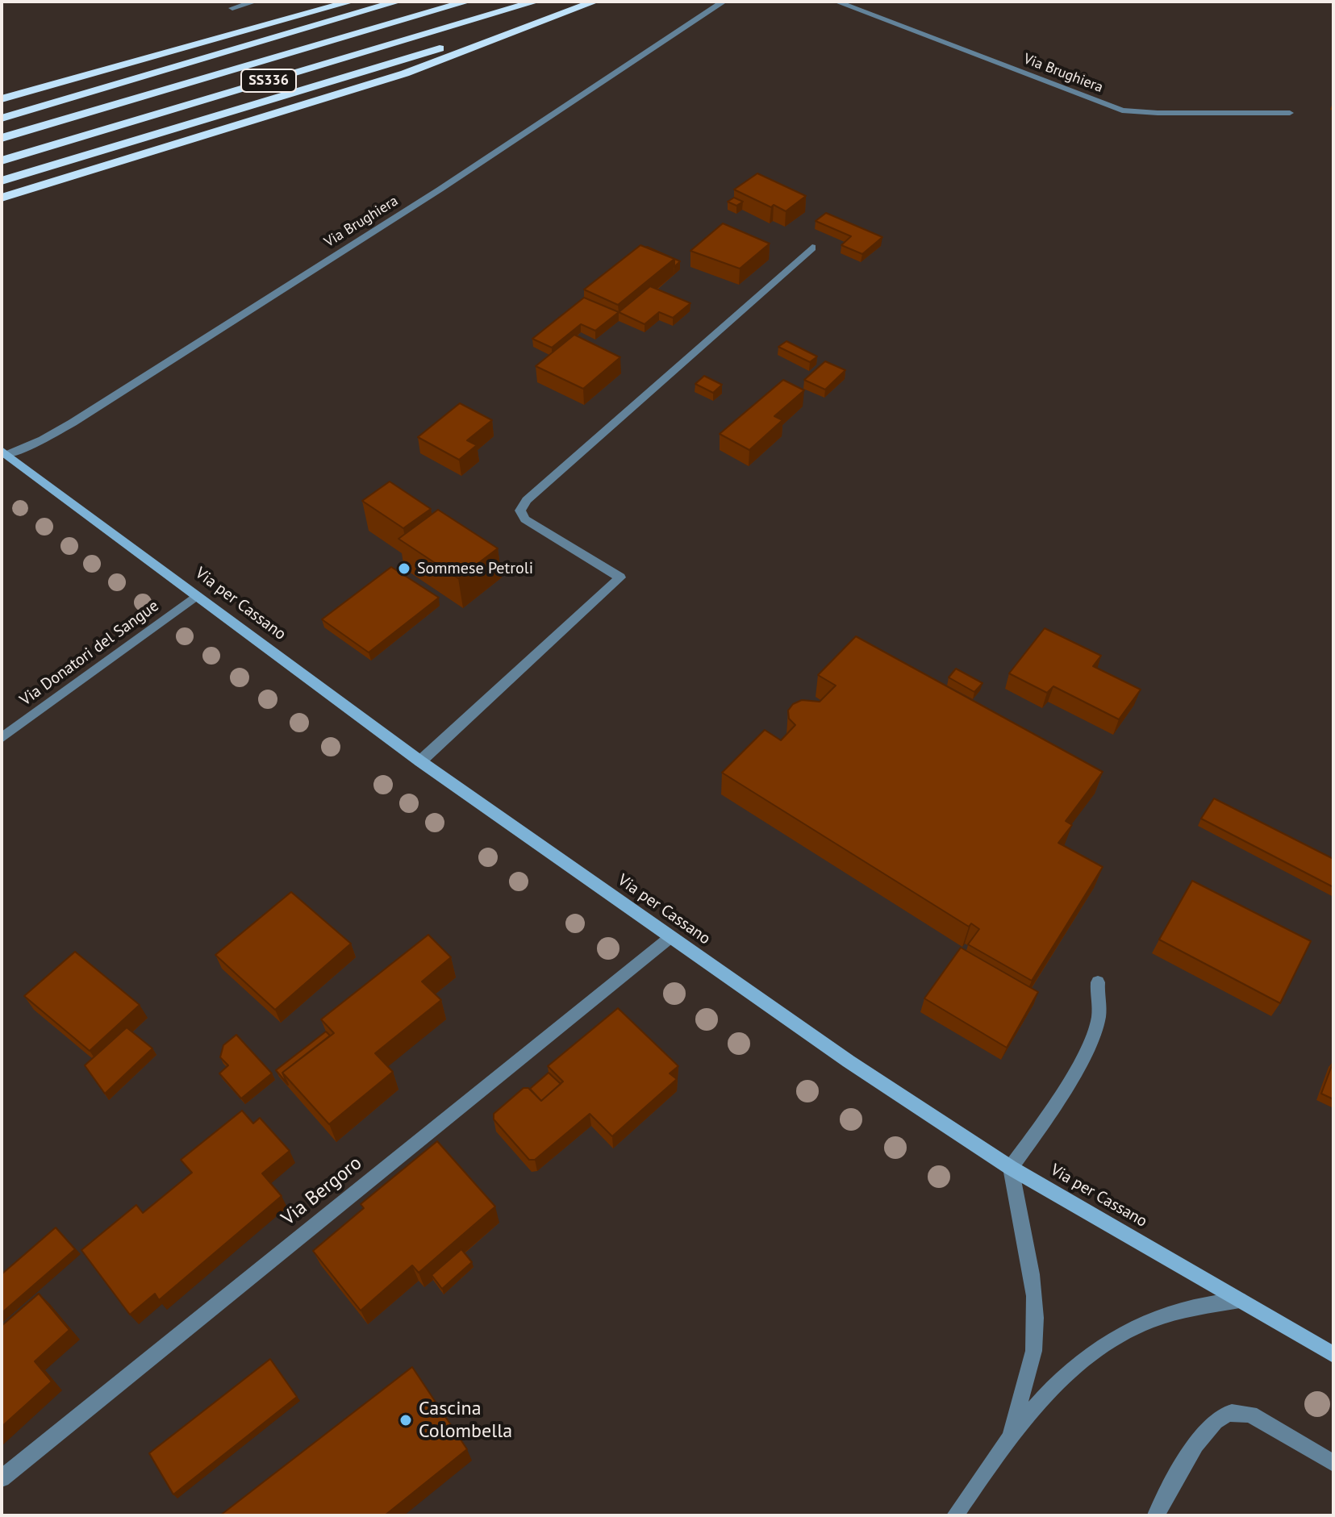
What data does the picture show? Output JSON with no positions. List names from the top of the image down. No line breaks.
{"streets":{"highway":["SS336"],"main road":["Via per Cassano"],"street":["Via Brughiera","Via Donatori del Sangue","Via Bergoro"]},"crossings":[["Via Brughiera","Via per Cassano"],["Via per Cassano","Via Donatori del Sangue"],["Via per Cassano","Via Bergoro"]],"places":["Sommese Petroli","Cascina Colombella"]}
